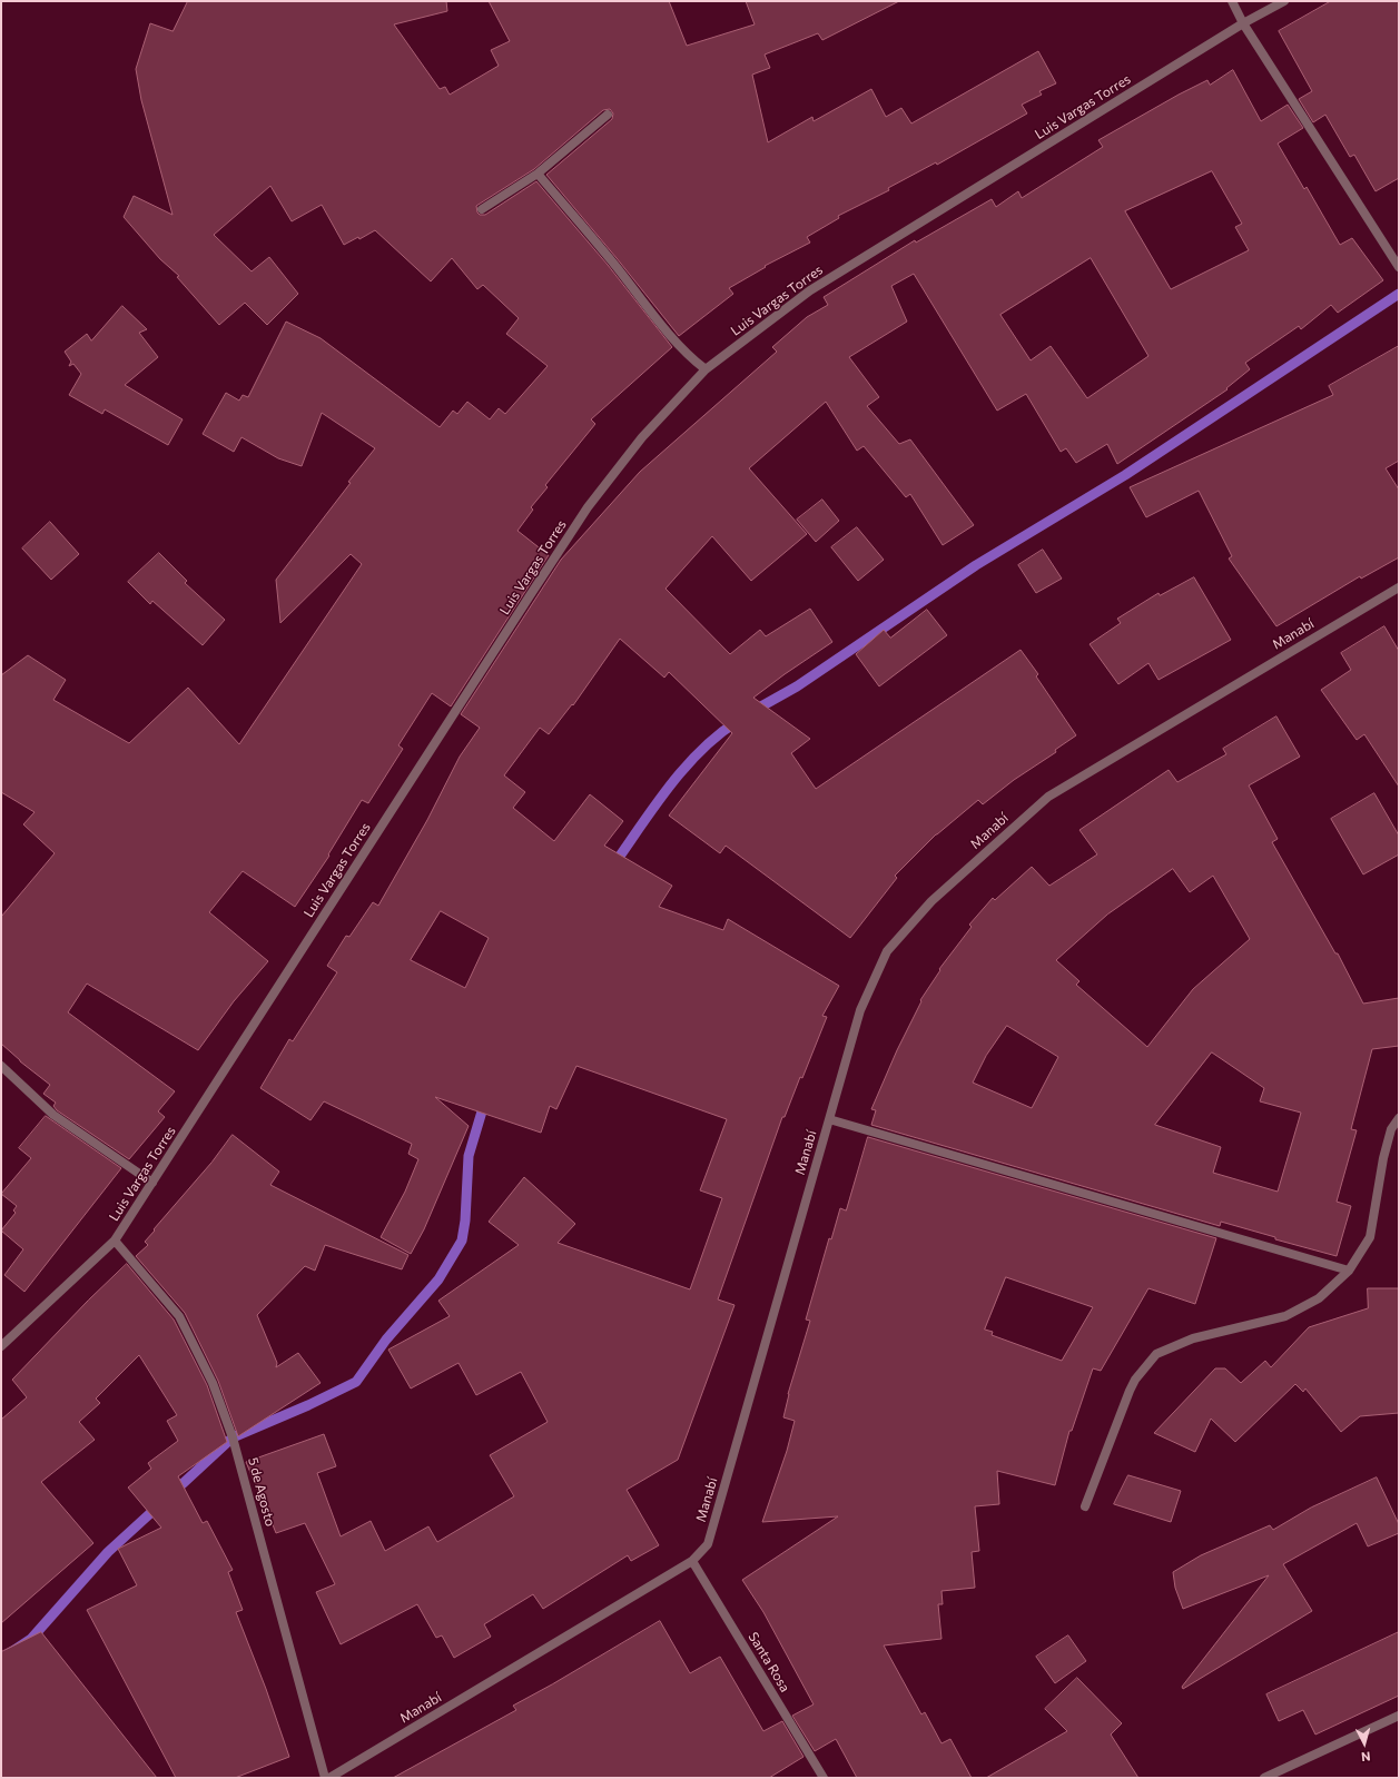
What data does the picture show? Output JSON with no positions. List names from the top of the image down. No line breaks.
{"streets":{"street":["Luis Vargas Torres","Manabí","5 de Agosto","Santa Rosa"]},"crossings":[["Luis Vargas Torres","5 de Agosto"],["Manabí","Santa Rosa"]],"north":"bottom"}
